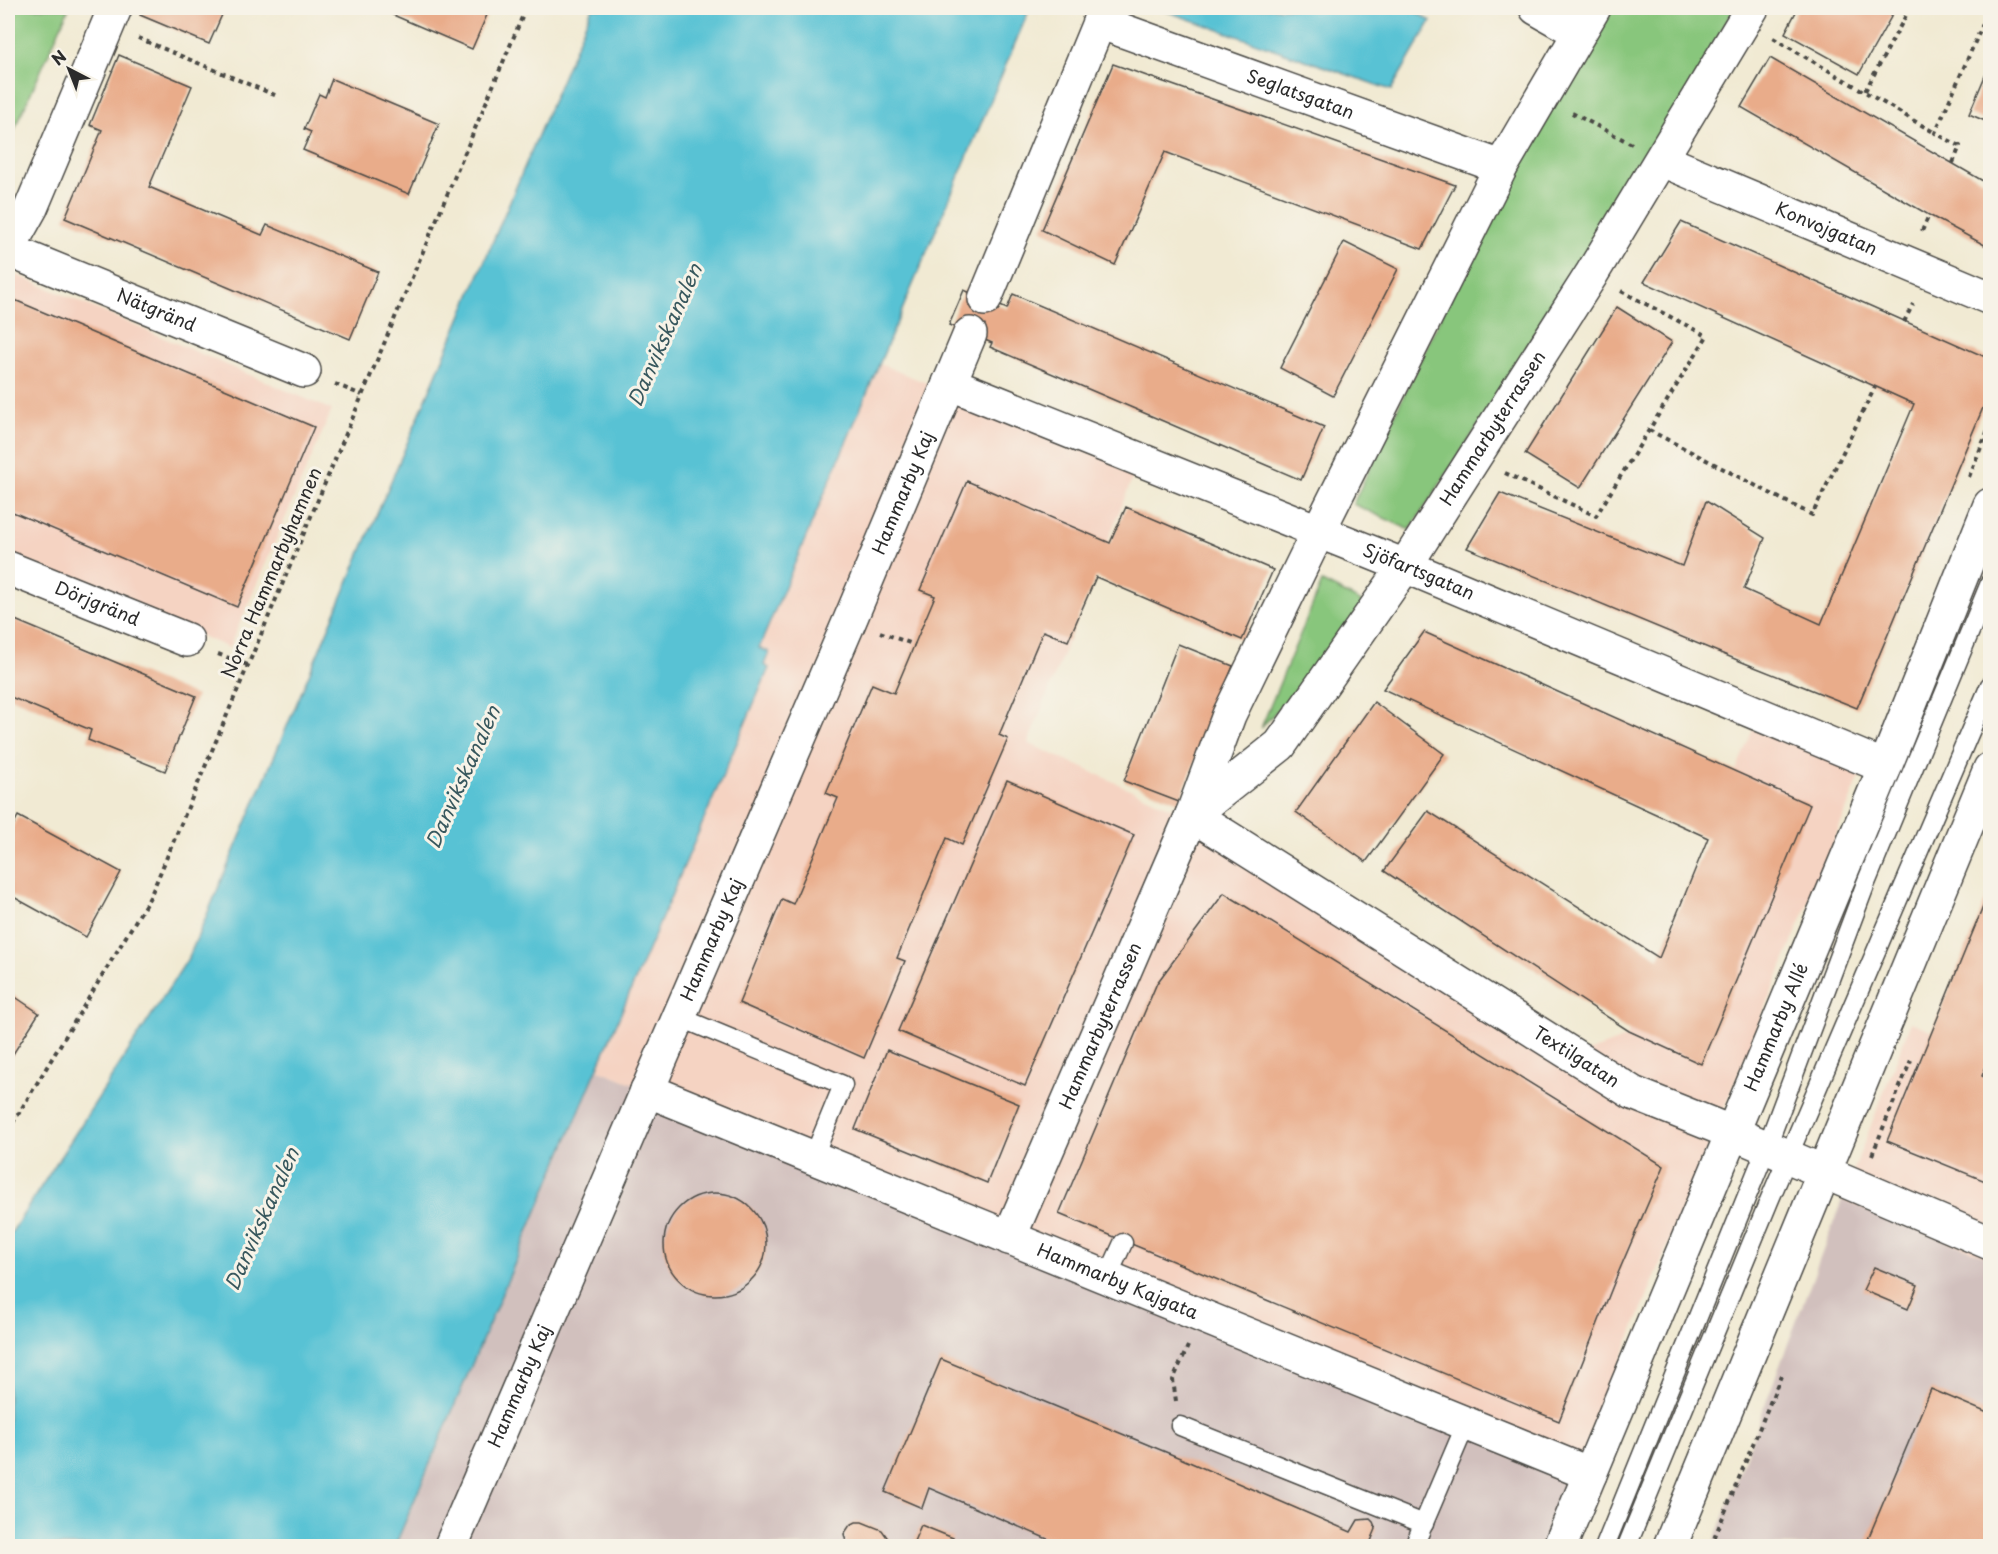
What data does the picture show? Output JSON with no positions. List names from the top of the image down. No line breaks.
{"streets":{"street":["Seglatsgatan","Konvojgatan","Nätgränd","Hammarbyterrassen","Hammarby Kaj","Sjöfartsgatan","Dörjgränd","Hammarby Allé","Textilgatan","Hammarby Kajgata"],"path":["Norra Hammarbyhamnen"]},"crossings":[["Seglatsgatan","Hammarbyterrassen"],["Konvojgatan","Hammarbyterrassen"],["Hammarbyterrassen","Sjöfartsgatan"],["Hammarbyterrassen","Textilgatan"],["Hammarbyterrassen","Hammarby Kajgata"],["Hammarby Kaj","Sjöfartsgatan"],["Hammarby Kaj","Hammarby Kajgata"],["Sjöfartsgatan","Hammarby Allé"],["Hammarby Allé","Textilgatan"],["Hammarby Allé","Hammarby Kajgata"]],"water":["Danvikskanalen"],"north":"top left"}
